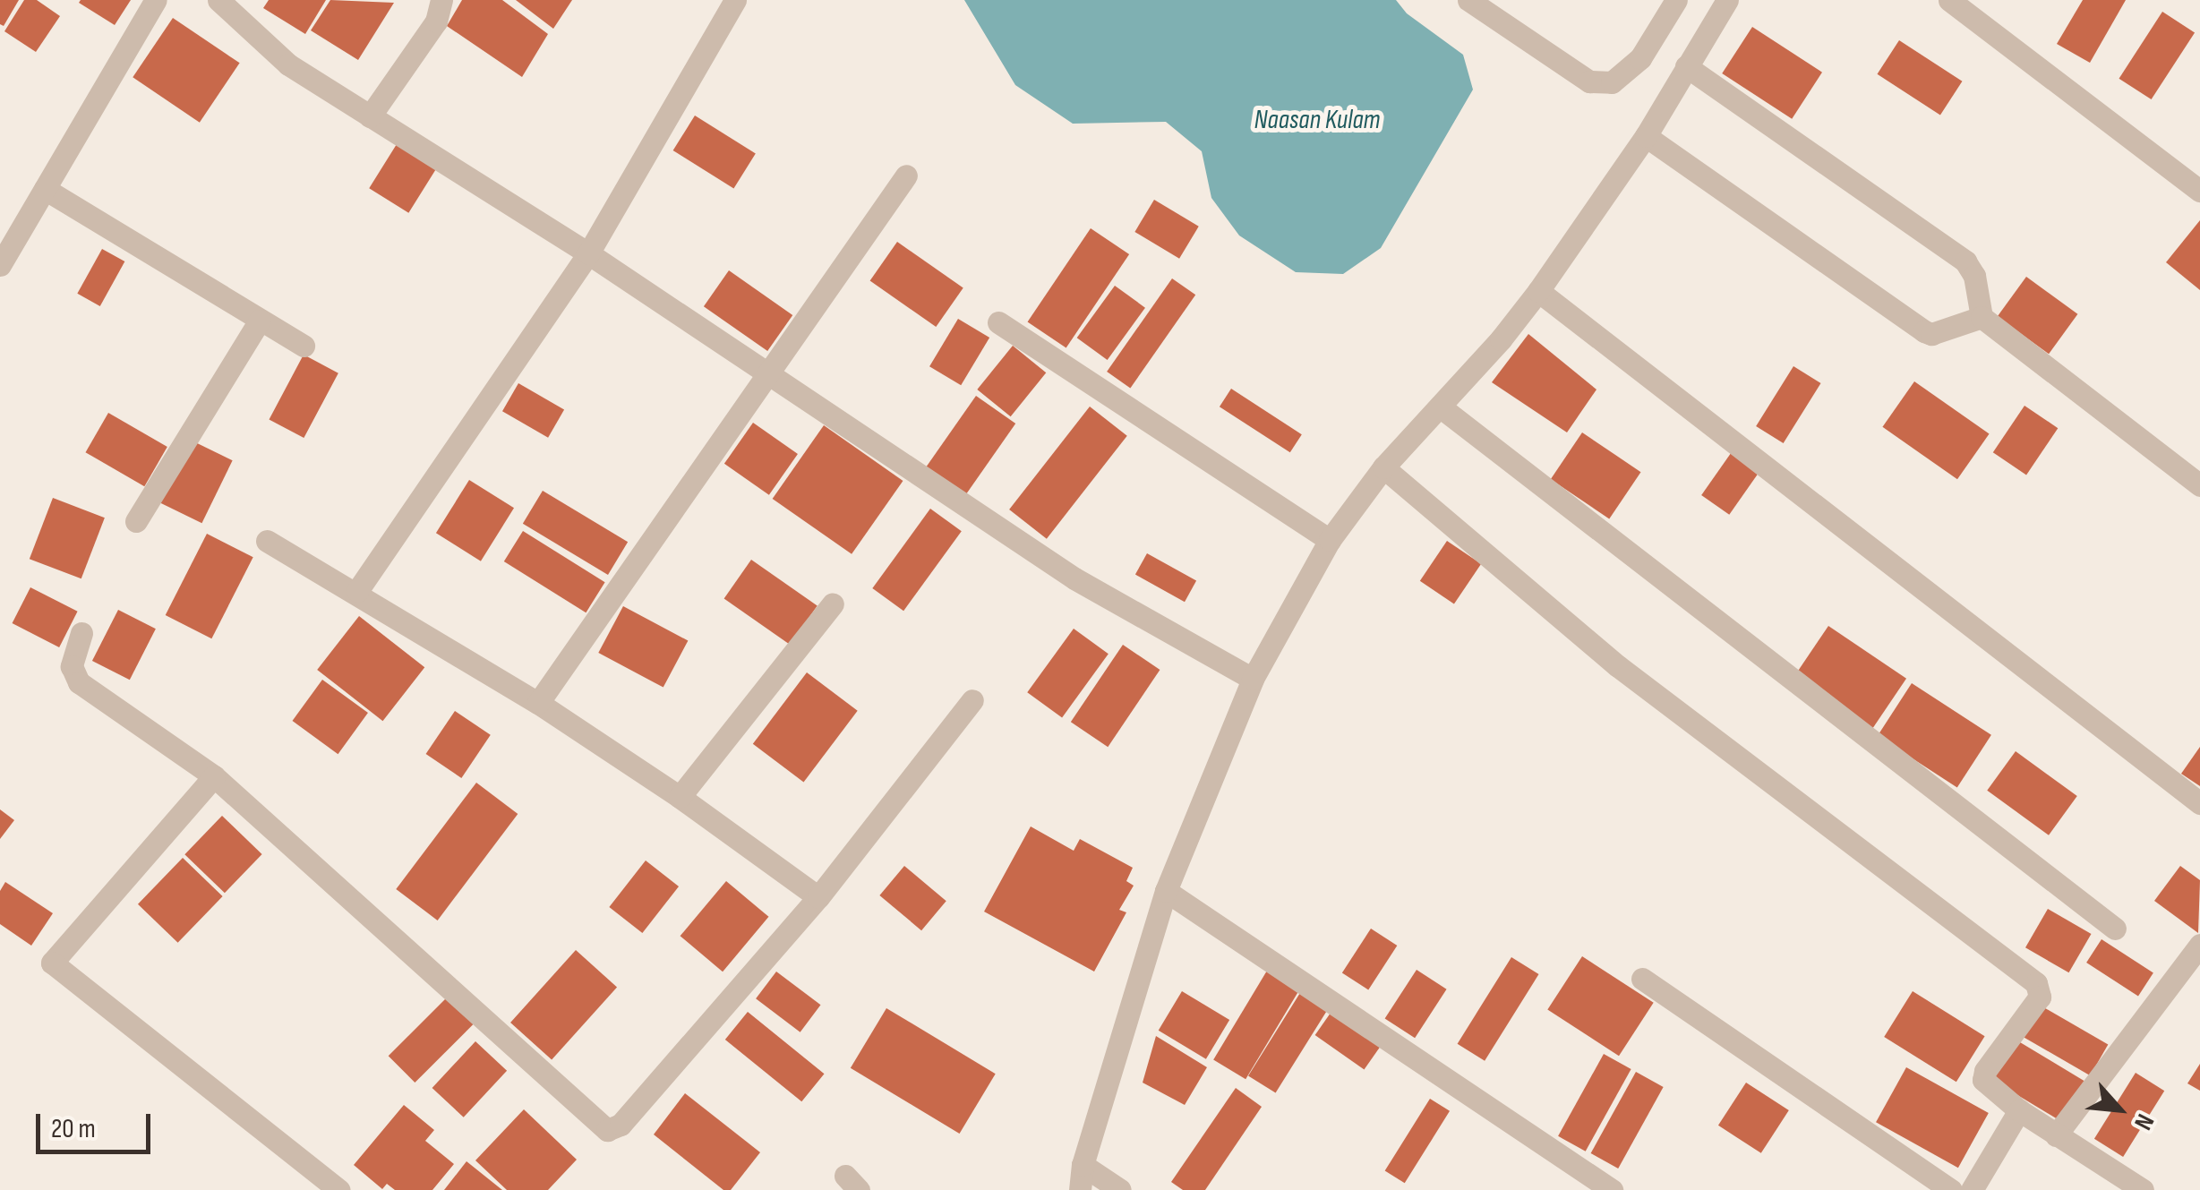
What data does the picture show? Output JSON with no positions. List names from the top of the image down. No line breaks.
{"water":["Naasan Kulam"],"scale_bar":"20 m","north":"bottom right"}
